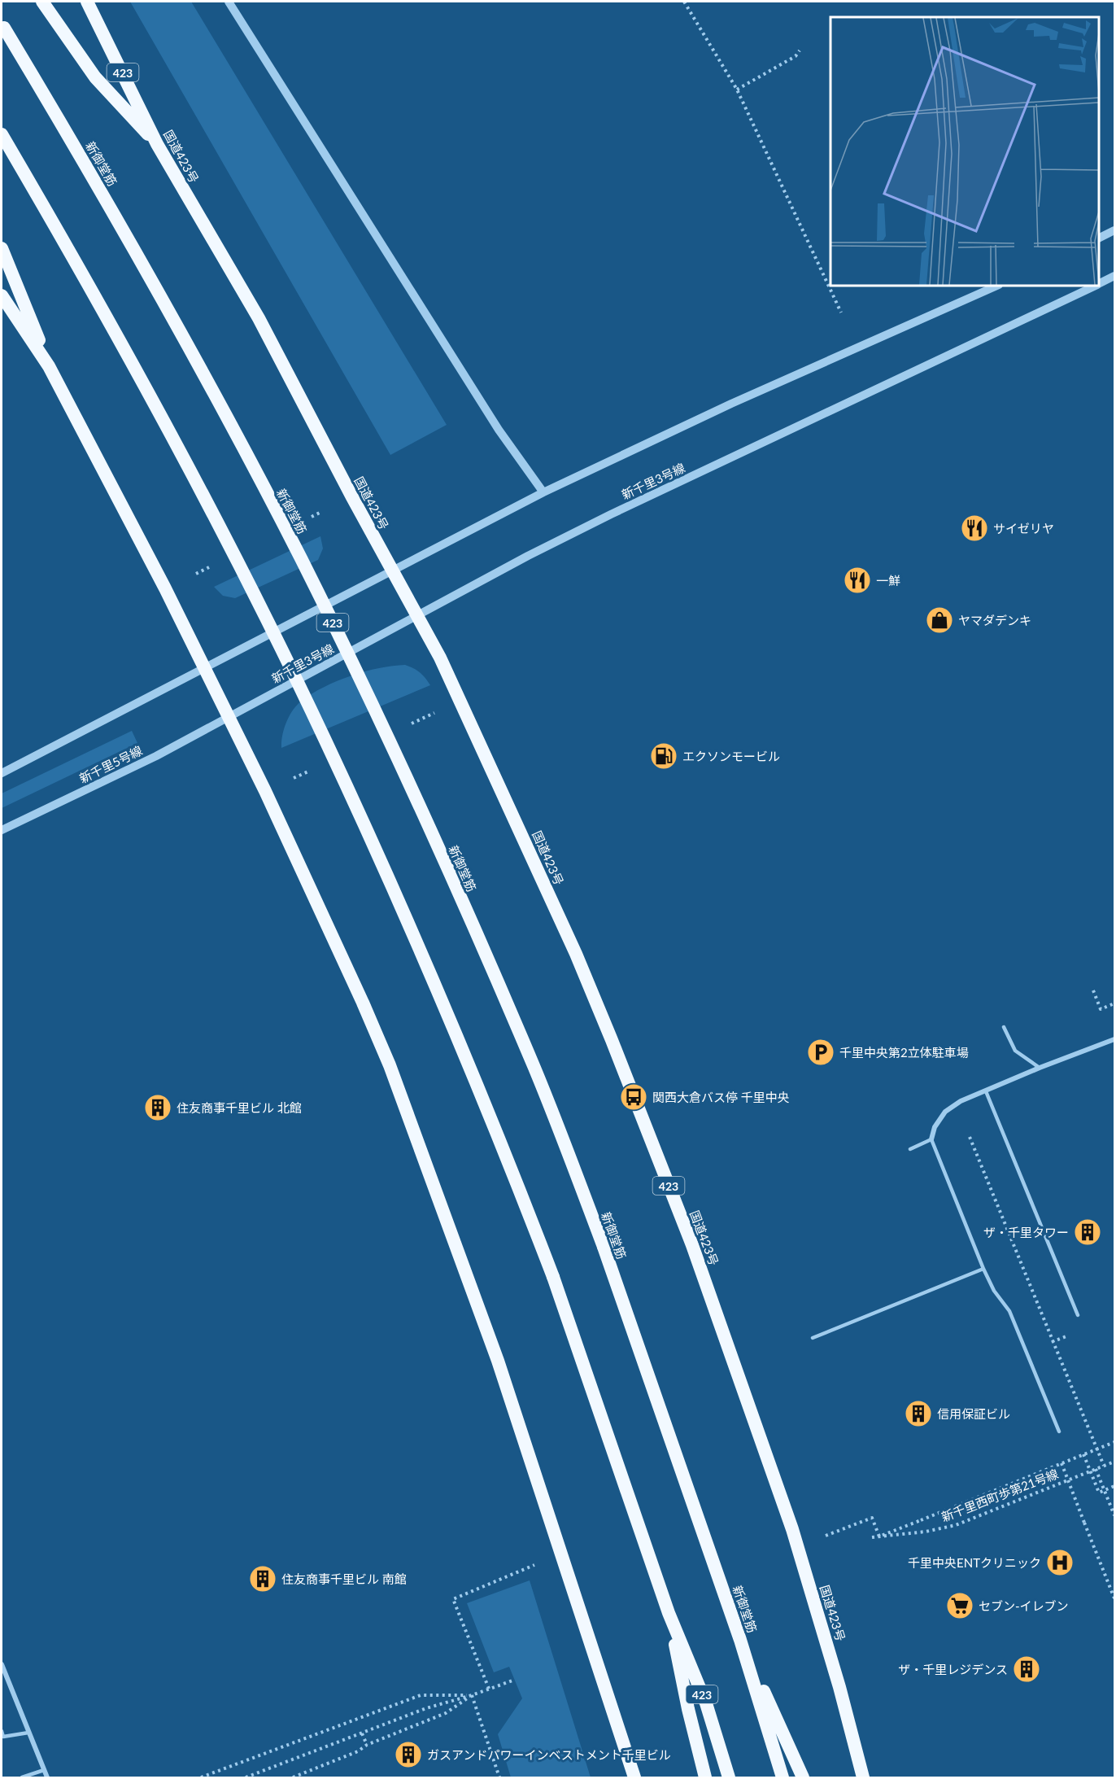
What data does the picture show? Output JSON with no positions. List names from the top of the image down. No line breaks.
{"streets":{"highway":["423","国道423号","新御堂筋"],"street":["新千里3号線","新千里5号線"],"path":["新千里西町歩第21号線"]},"crossings":[["国道423号","新千里3号線"],["新千里3号線","新千里5号線"]],"places":{"restaurant":["サイゼリヤ","一鮮"],"shop":["ヤマダデンキ"],"fuel station":["エクソンモービル"],"parking":["千里中央第2立体駐車場"],"bus stop":["関西大倉バス停 千里中央"],"building":["住友商事千里ビル 北館","ザ・千里タワー","信用保証ビル","住友商事千里ビル 南館","ザ・千里レジデンス","ガスアンドパワーインベストメント千里ビル"],"hospital":["千里中央ENTクリニック"],"supermarket":["セブン-イレブン"]}}
